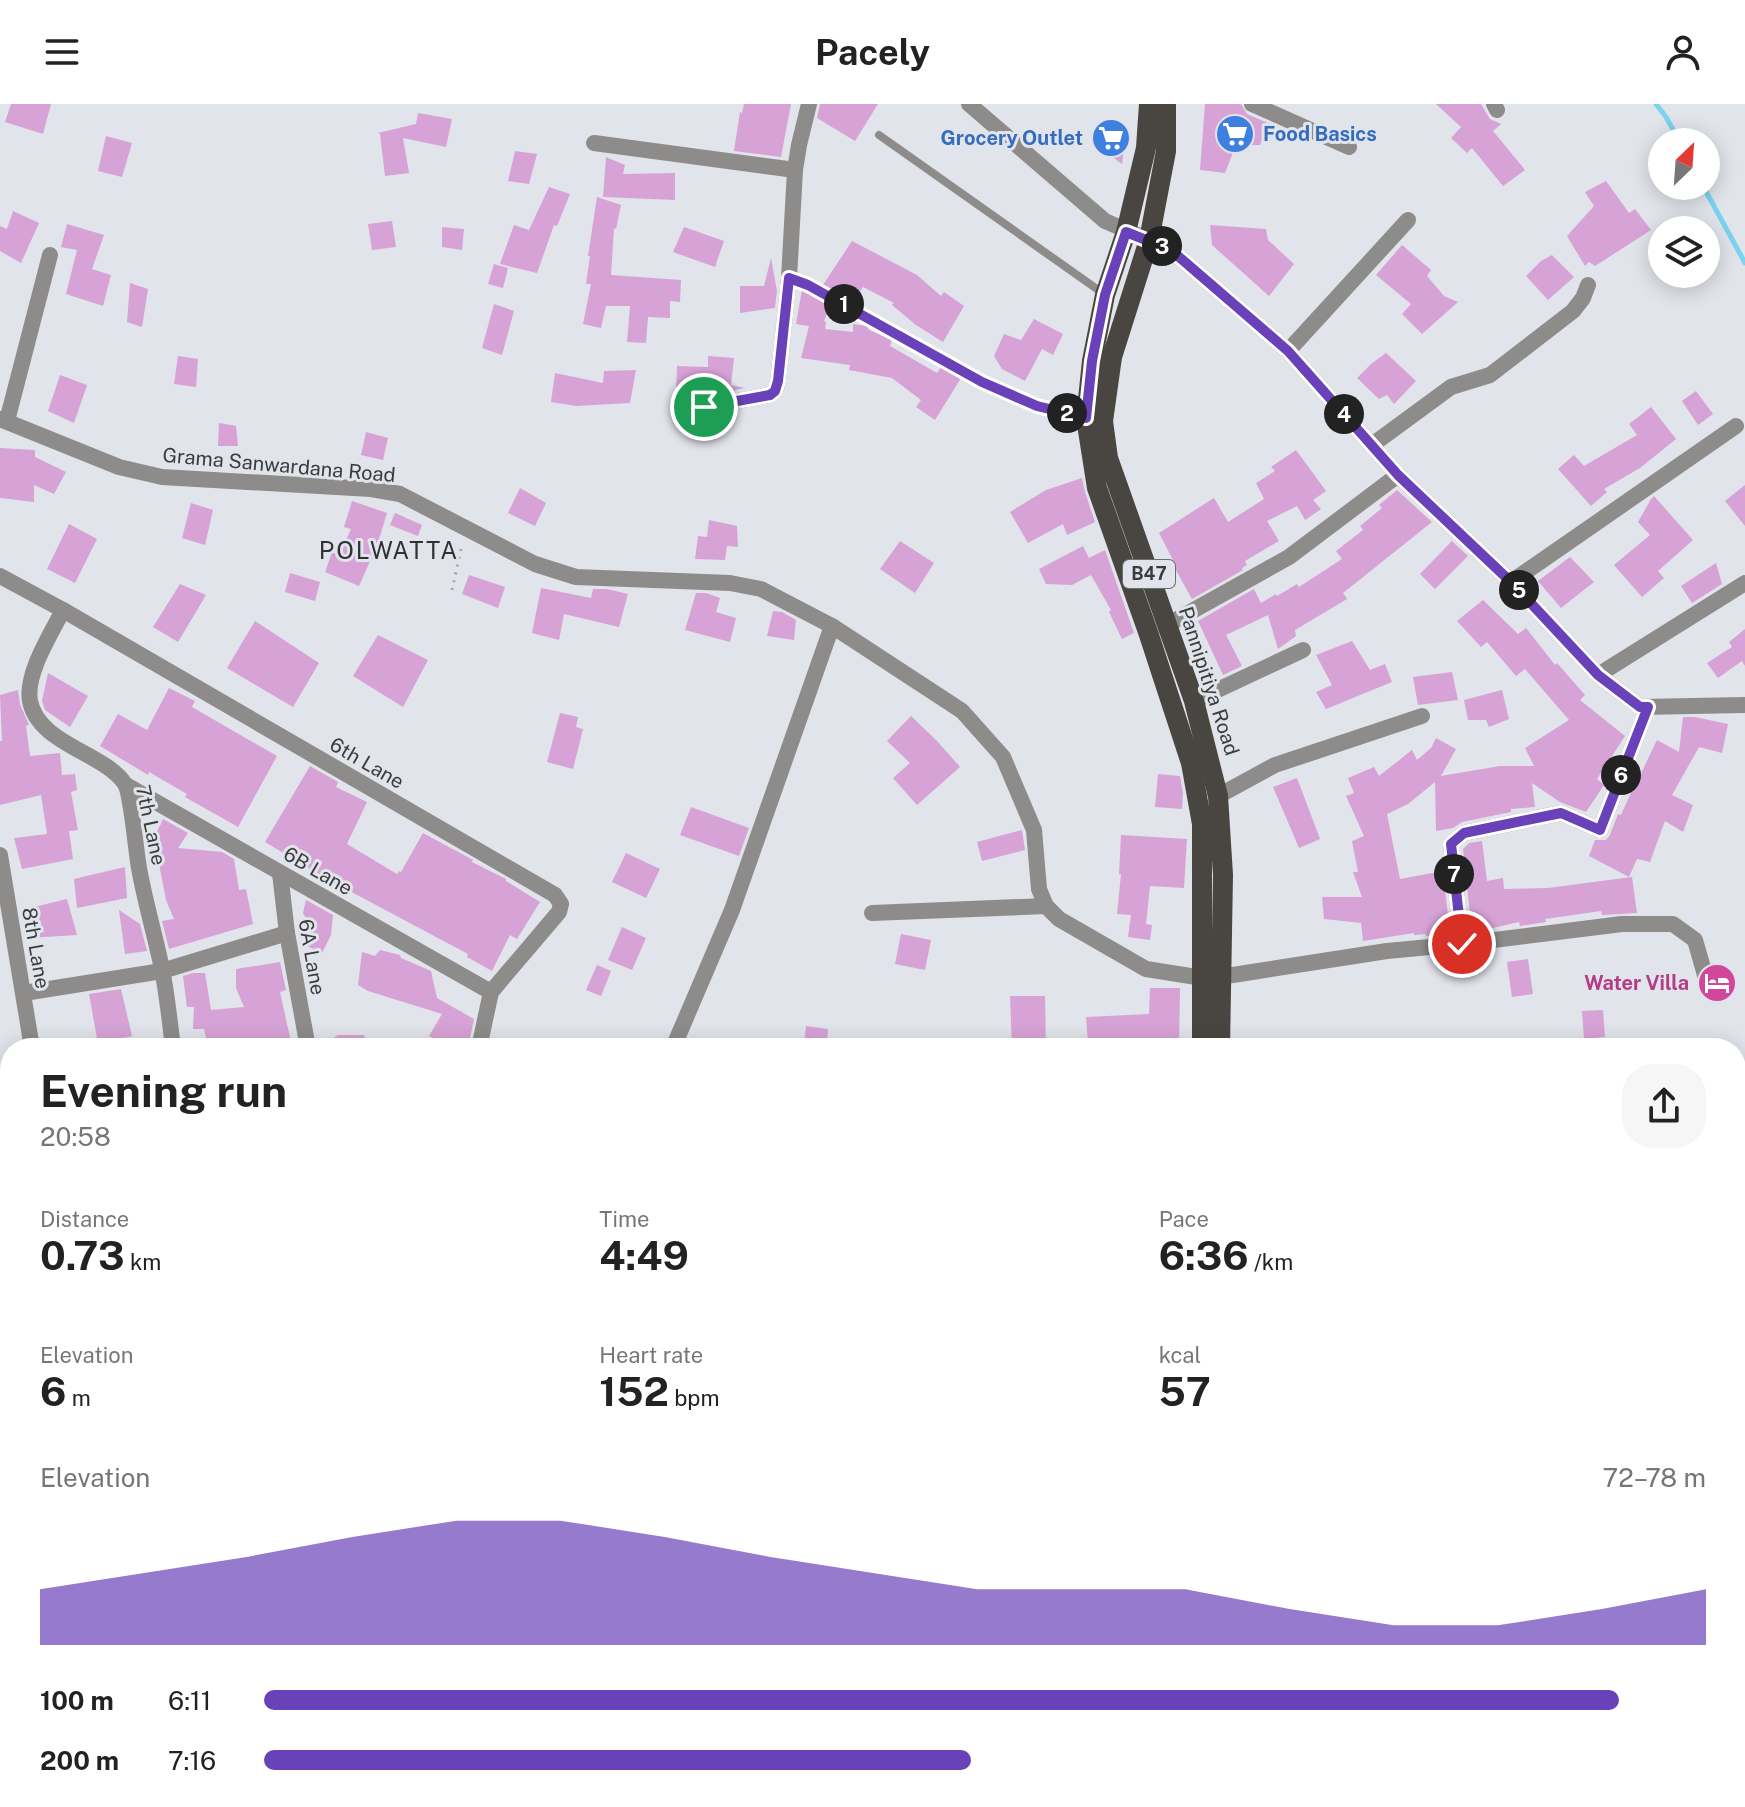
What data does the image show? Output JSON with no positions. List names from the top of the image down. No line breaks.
{"streets":{"main road":["B47","Pannipitiya Road"],"street":["Grama Sanwardana Road","6th Lane","7th Lane","6B Lane","8th Lane","6A Lane"]},"crossings":[["6th Lane","7th Lane"],["6th Lane","6B Lane"],["7th Lane","6B Lane"],["6B Lane","6A Lane"]],"districts":["POLWATTA"],"places":{"supermarket":["Food Basics","Grocery Outlet"],"hotel":["Water Villa"]},"north":"top right","page":{"header":"Pacely","pins":["3","1","2","4","5","6","7"],"heading":["Evening run","20:58"],"stats":[["Distance","0.73 km"],["Time","4:49"],["Pace","6:36 /km"],["Elevation","6 m"],["Heart rate","152 bpm"],["kcal","57"]],"chart":["Elevation","72–78 m"],"list":[{"name":"100 m","note":"6:11"},{"name":"200 m","note":"7:16"}]}}
